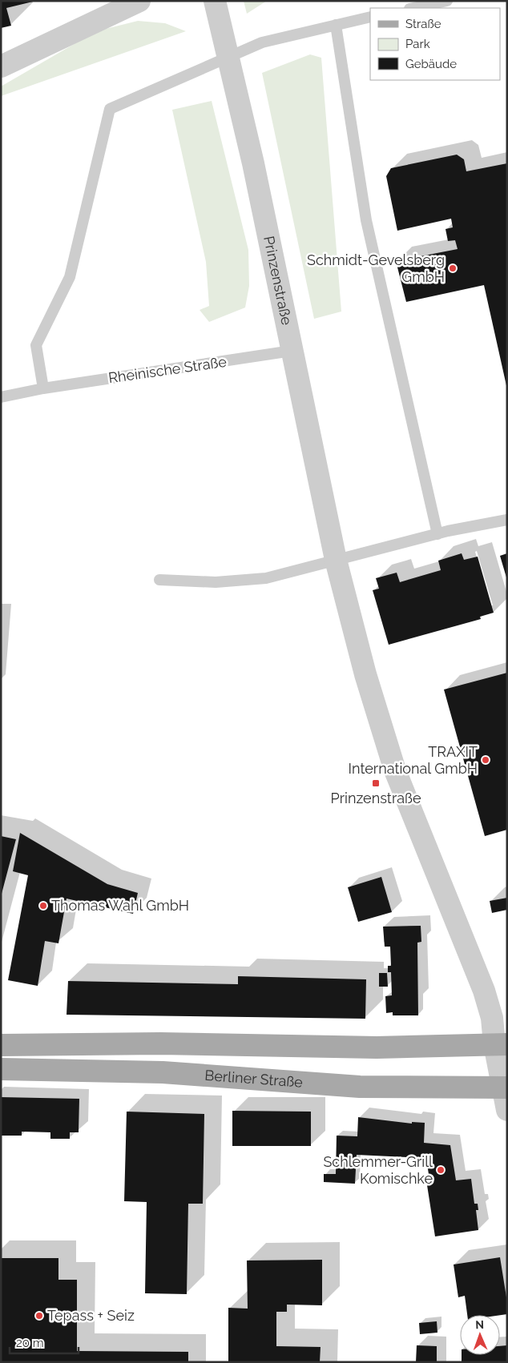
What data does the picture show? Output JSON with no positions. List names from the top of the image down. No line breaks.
{"streets":{"main road":["Berliner Straße"],"street":["Prinzenstraße"],"lane":["Rheinische Straße"]},"crossings":[["Prinzenstraße","Rheinische Straße"],["Prinzenstraße","Berliner Straße"]],"places":{"other":["Schmidt-Gevelsberg GmbH","TRAXIT International GmbH","Thomas Wahl GmbH","Schlemmer-Grill Komischke","Tepass + Seiz"],"transit":["Prinzenstraße"]},"legend":["Straße","Park","Gebäude"],"scale_bar":"20 m","north":"top"}
